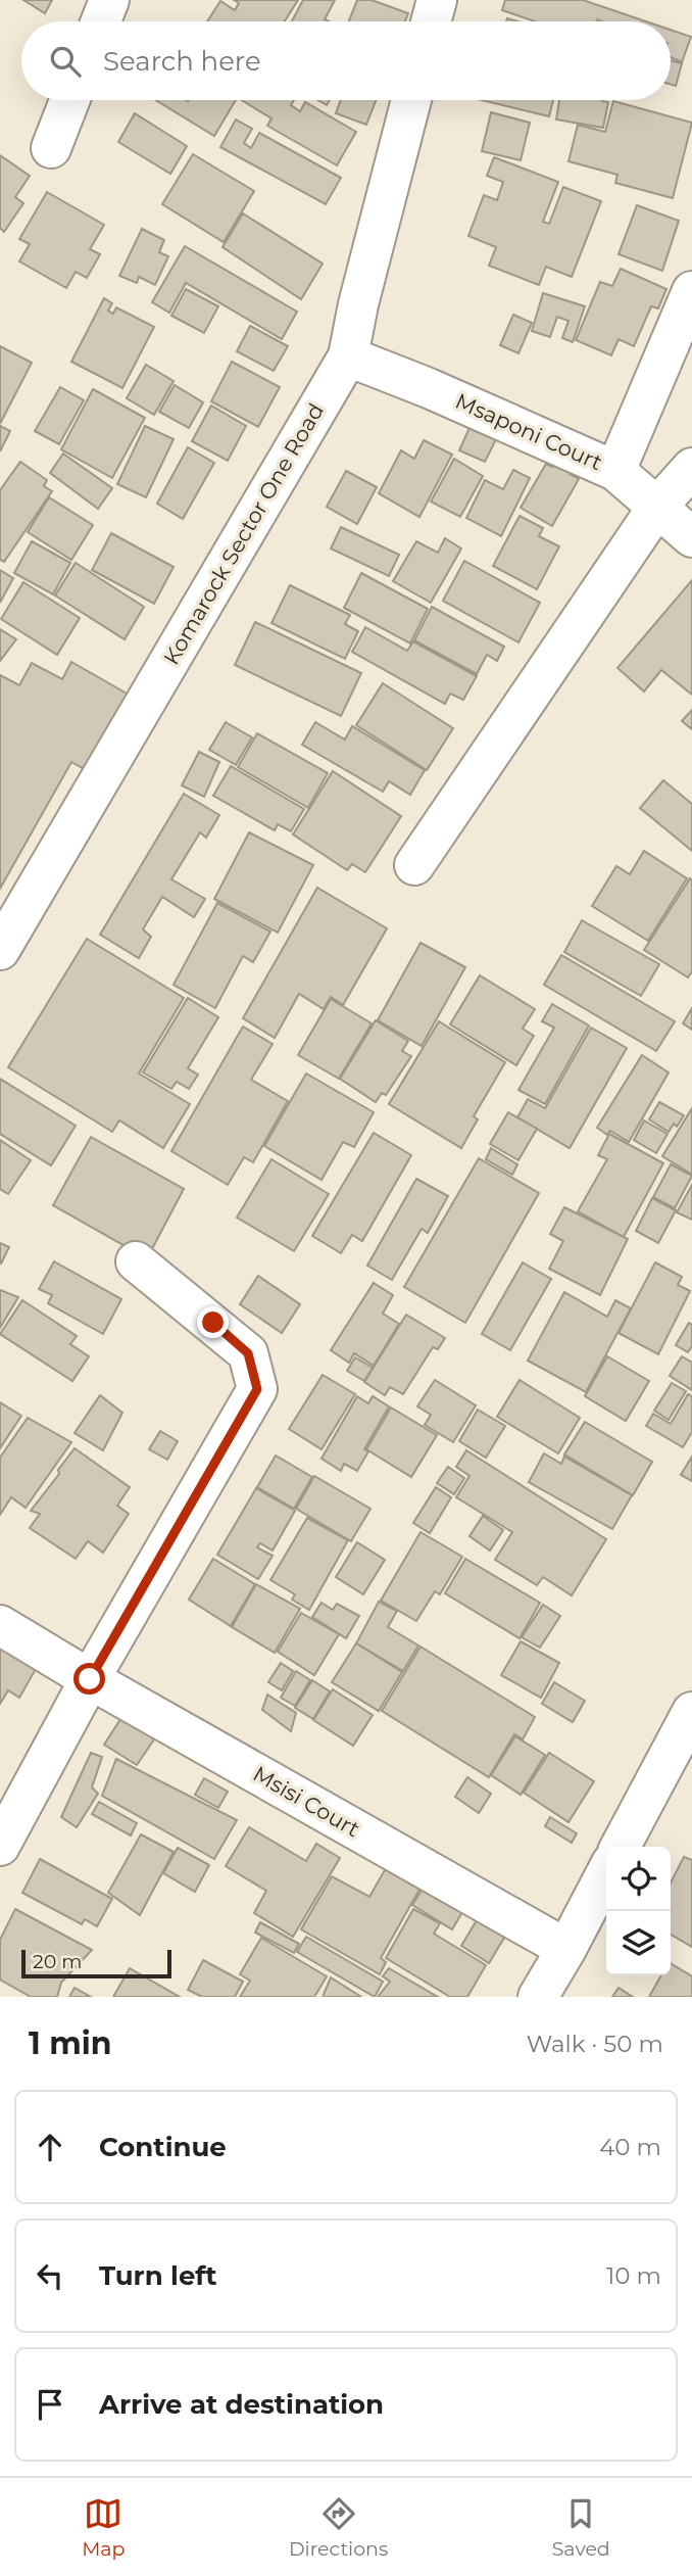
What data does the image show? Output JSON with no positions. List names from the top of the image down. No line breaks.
{"streets":{"street":["Msaponi Court","Komarock Sector One Road","Msisi Court"]},"crossings":[["Msaponi Court","Komarock Sector One Road"]],"scale_bar":"20 m","page":{"search":"Search here","scale":"20 m","heading":["1 min","Walk · 50 m"],"list":[["Continue","40 m"],["Turn left","10 m"],"Arrive at destination"],"nav":["Map","Directions","Saved"]}}
